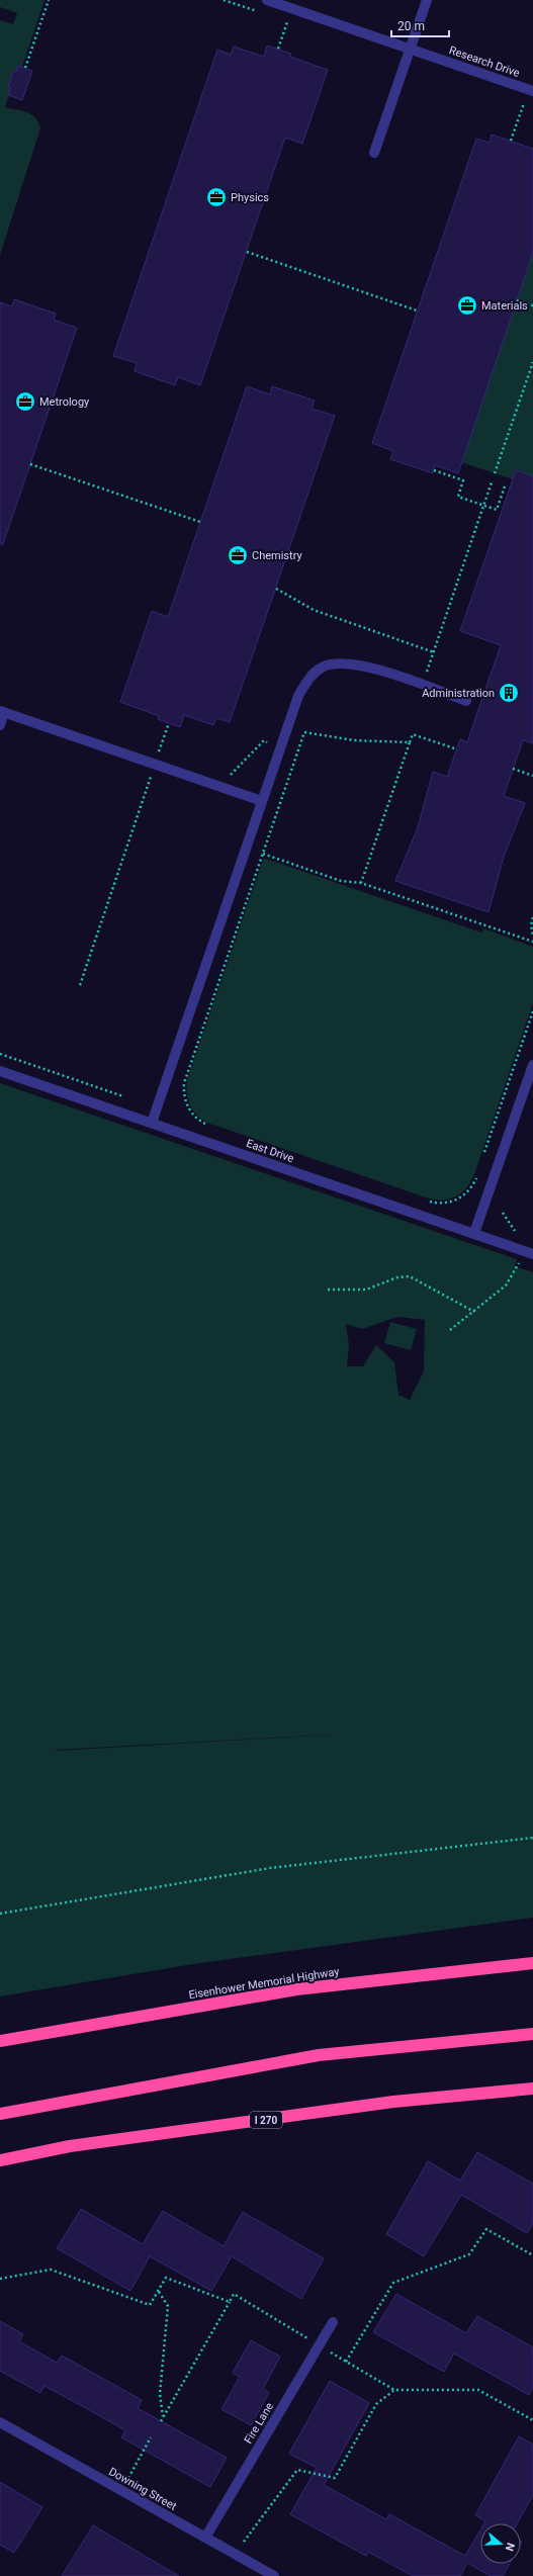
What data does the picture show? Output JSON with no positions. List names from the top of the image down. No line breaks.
{"streets":{"highway":["Eisenhower Memorial Highway","I 270"],"street":["Research Drive","East Drive","Fire Lane","Downing Street"]},"crossings":[["Fire Lane","Downing Street"]],"places":{"office":["Physics","Materials","Metrology","Chemistry"],"building":["Administration"]},"scale_bar":"20 m","north":"right"}
